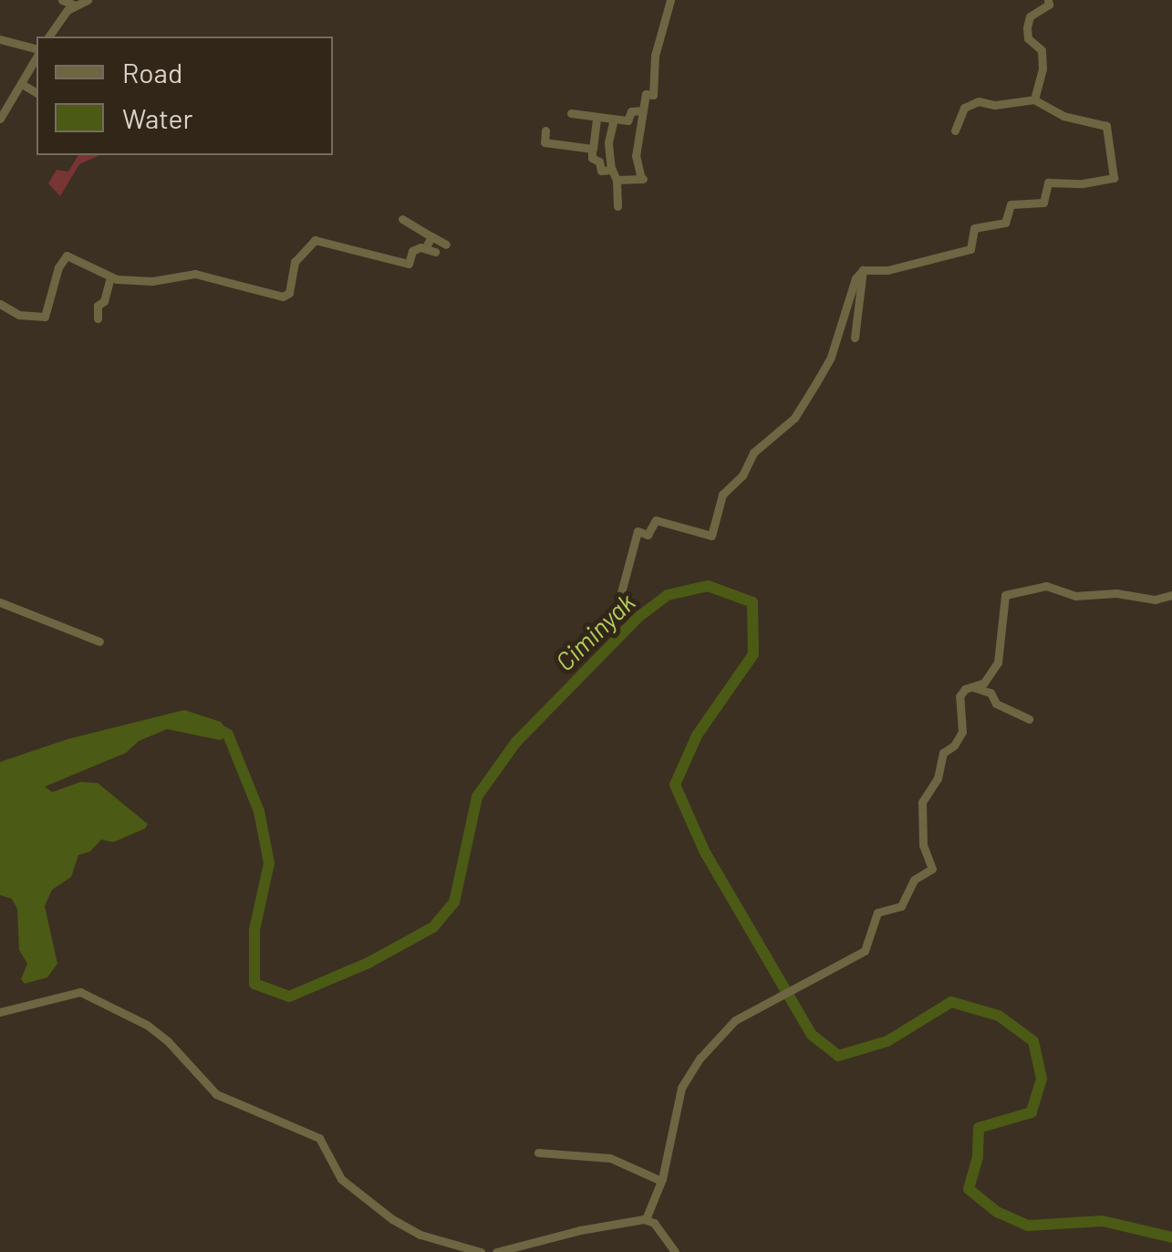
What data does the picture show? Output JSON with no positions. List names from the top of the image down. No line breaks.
{"water":["Ciminyak"],"legend":["Road","Water"]}
